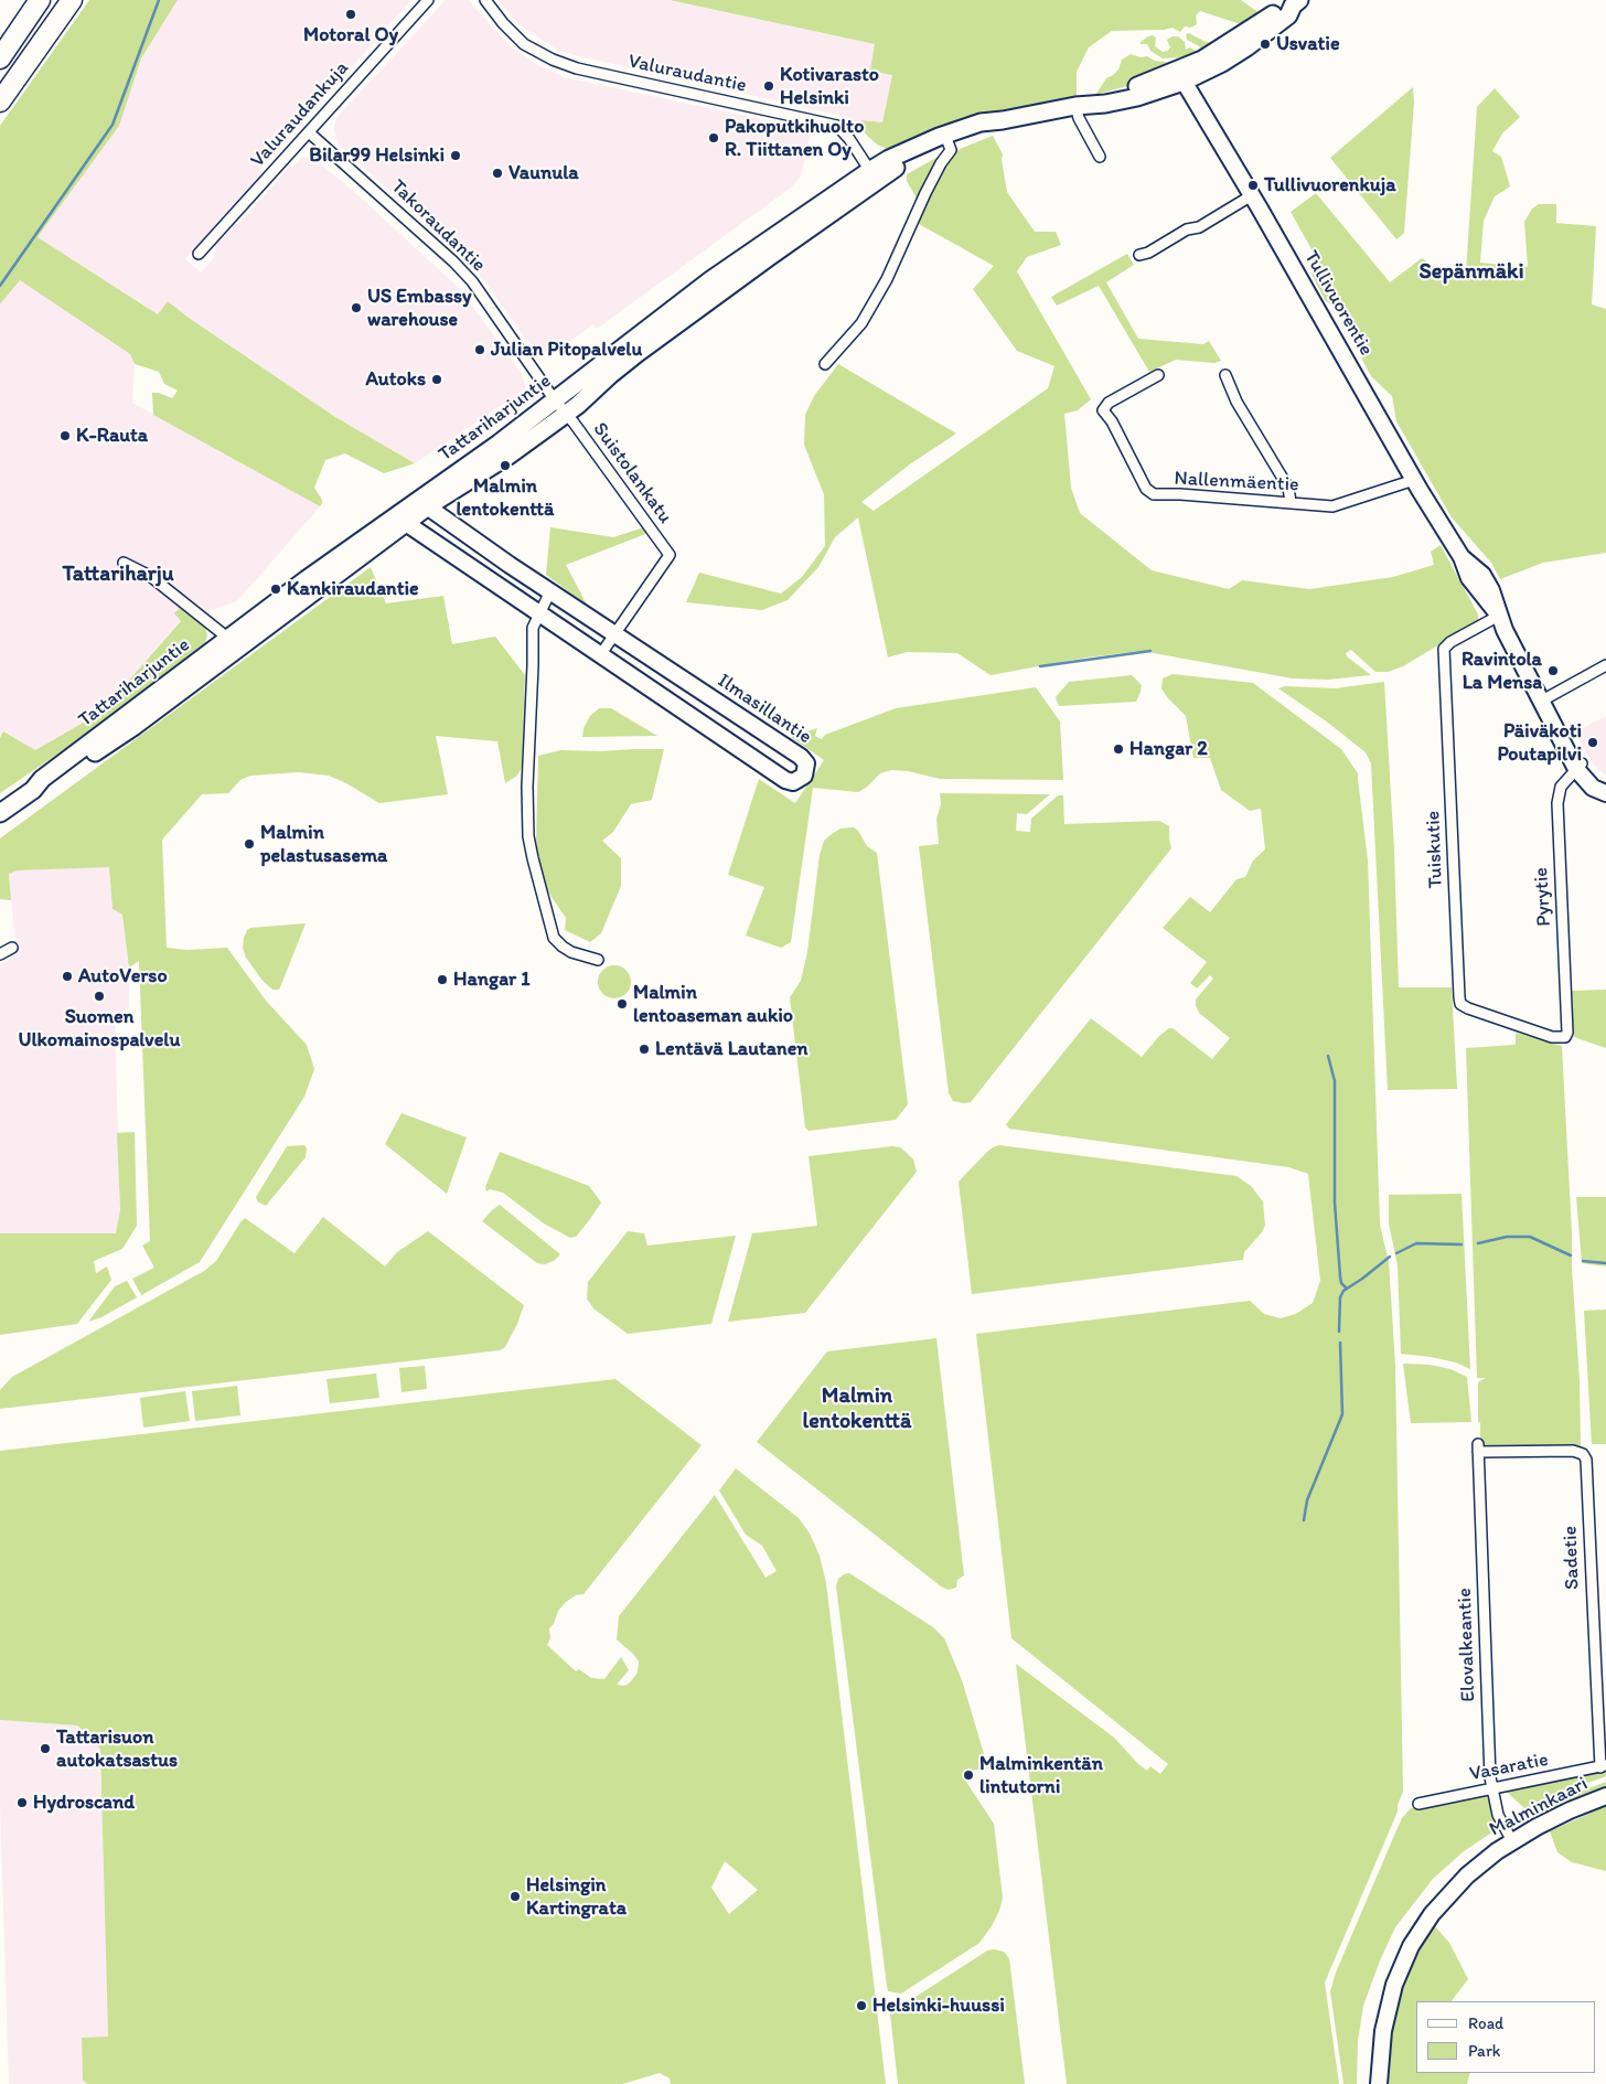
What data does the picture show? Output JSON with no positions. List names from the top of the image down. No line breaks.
{"streets":{"main road":["Tullivuorentie","Tattariharjuntie","Ilmasillantie","Malminkaari"],"street":["Valuraudantie","Valuraudankuja","Takoraudantie","Suistolankatu","Nallenmäentie","Tuiskutie","Pyrytie","Sadetie","Elovalkeantie","Vasaratie"]},"crossings":[["Valuraudantie","Tattariharjuntie"],["Valuraudankuja","Takoraudantie"],["Takoraudantie","Tattariharjuntie"],["Takoraudantie","Suistolankatu"],["Tullivuorentie","Tattariharjuntie"],["Tullivuorentie","Nallenmäentie"],["Tullivuorentie","Tuiskutie"],["Tullivuorentie","Pyrytie"],["Tattariharjuntie","Suistolankatu"],["Tattariharjuntie","Ilmasillantie"],["Suistolankatu","Ilmasillantie"],["Tuiskutie","Pyrytie"],["Sadetie","Elovalkeantie"],["Sadetie","Vasaratie"],["Elovalkeantie","Vasaratie"],["Elovalkeantie","Malminkaari"]],"districts":["Sepänmäki","Tattariharju","Malmin lentokenttä"],"places":["Motoral Oy","Usvatie","Kotivarasto Helsinki","Pakoputkihuolto R. Tiittanen Oy","Bilar99 Helsinki","Vaunula","Tullivuorenkuja","US Embassy warehouse","Julian Pitopalvelu","Autoks","K-Rauta","Malmin lentokenttä","Kankiraudantie","Ravintola La Mensa","Päiväkoti Poutapilvi","Hangar 2","Malmin pelastusasema","AutoVerso","Hangar 1","Suomen Ulkomainospalvelu","Malmin lentoaseman aukio","Lentävä Lautanen","Tattarisuon autokatsastus","Malminkentän lintutorni","Hydroscand","Helsingin Kartingrata","Helsinki-huussi"],"legend":["Road","Park"]}
